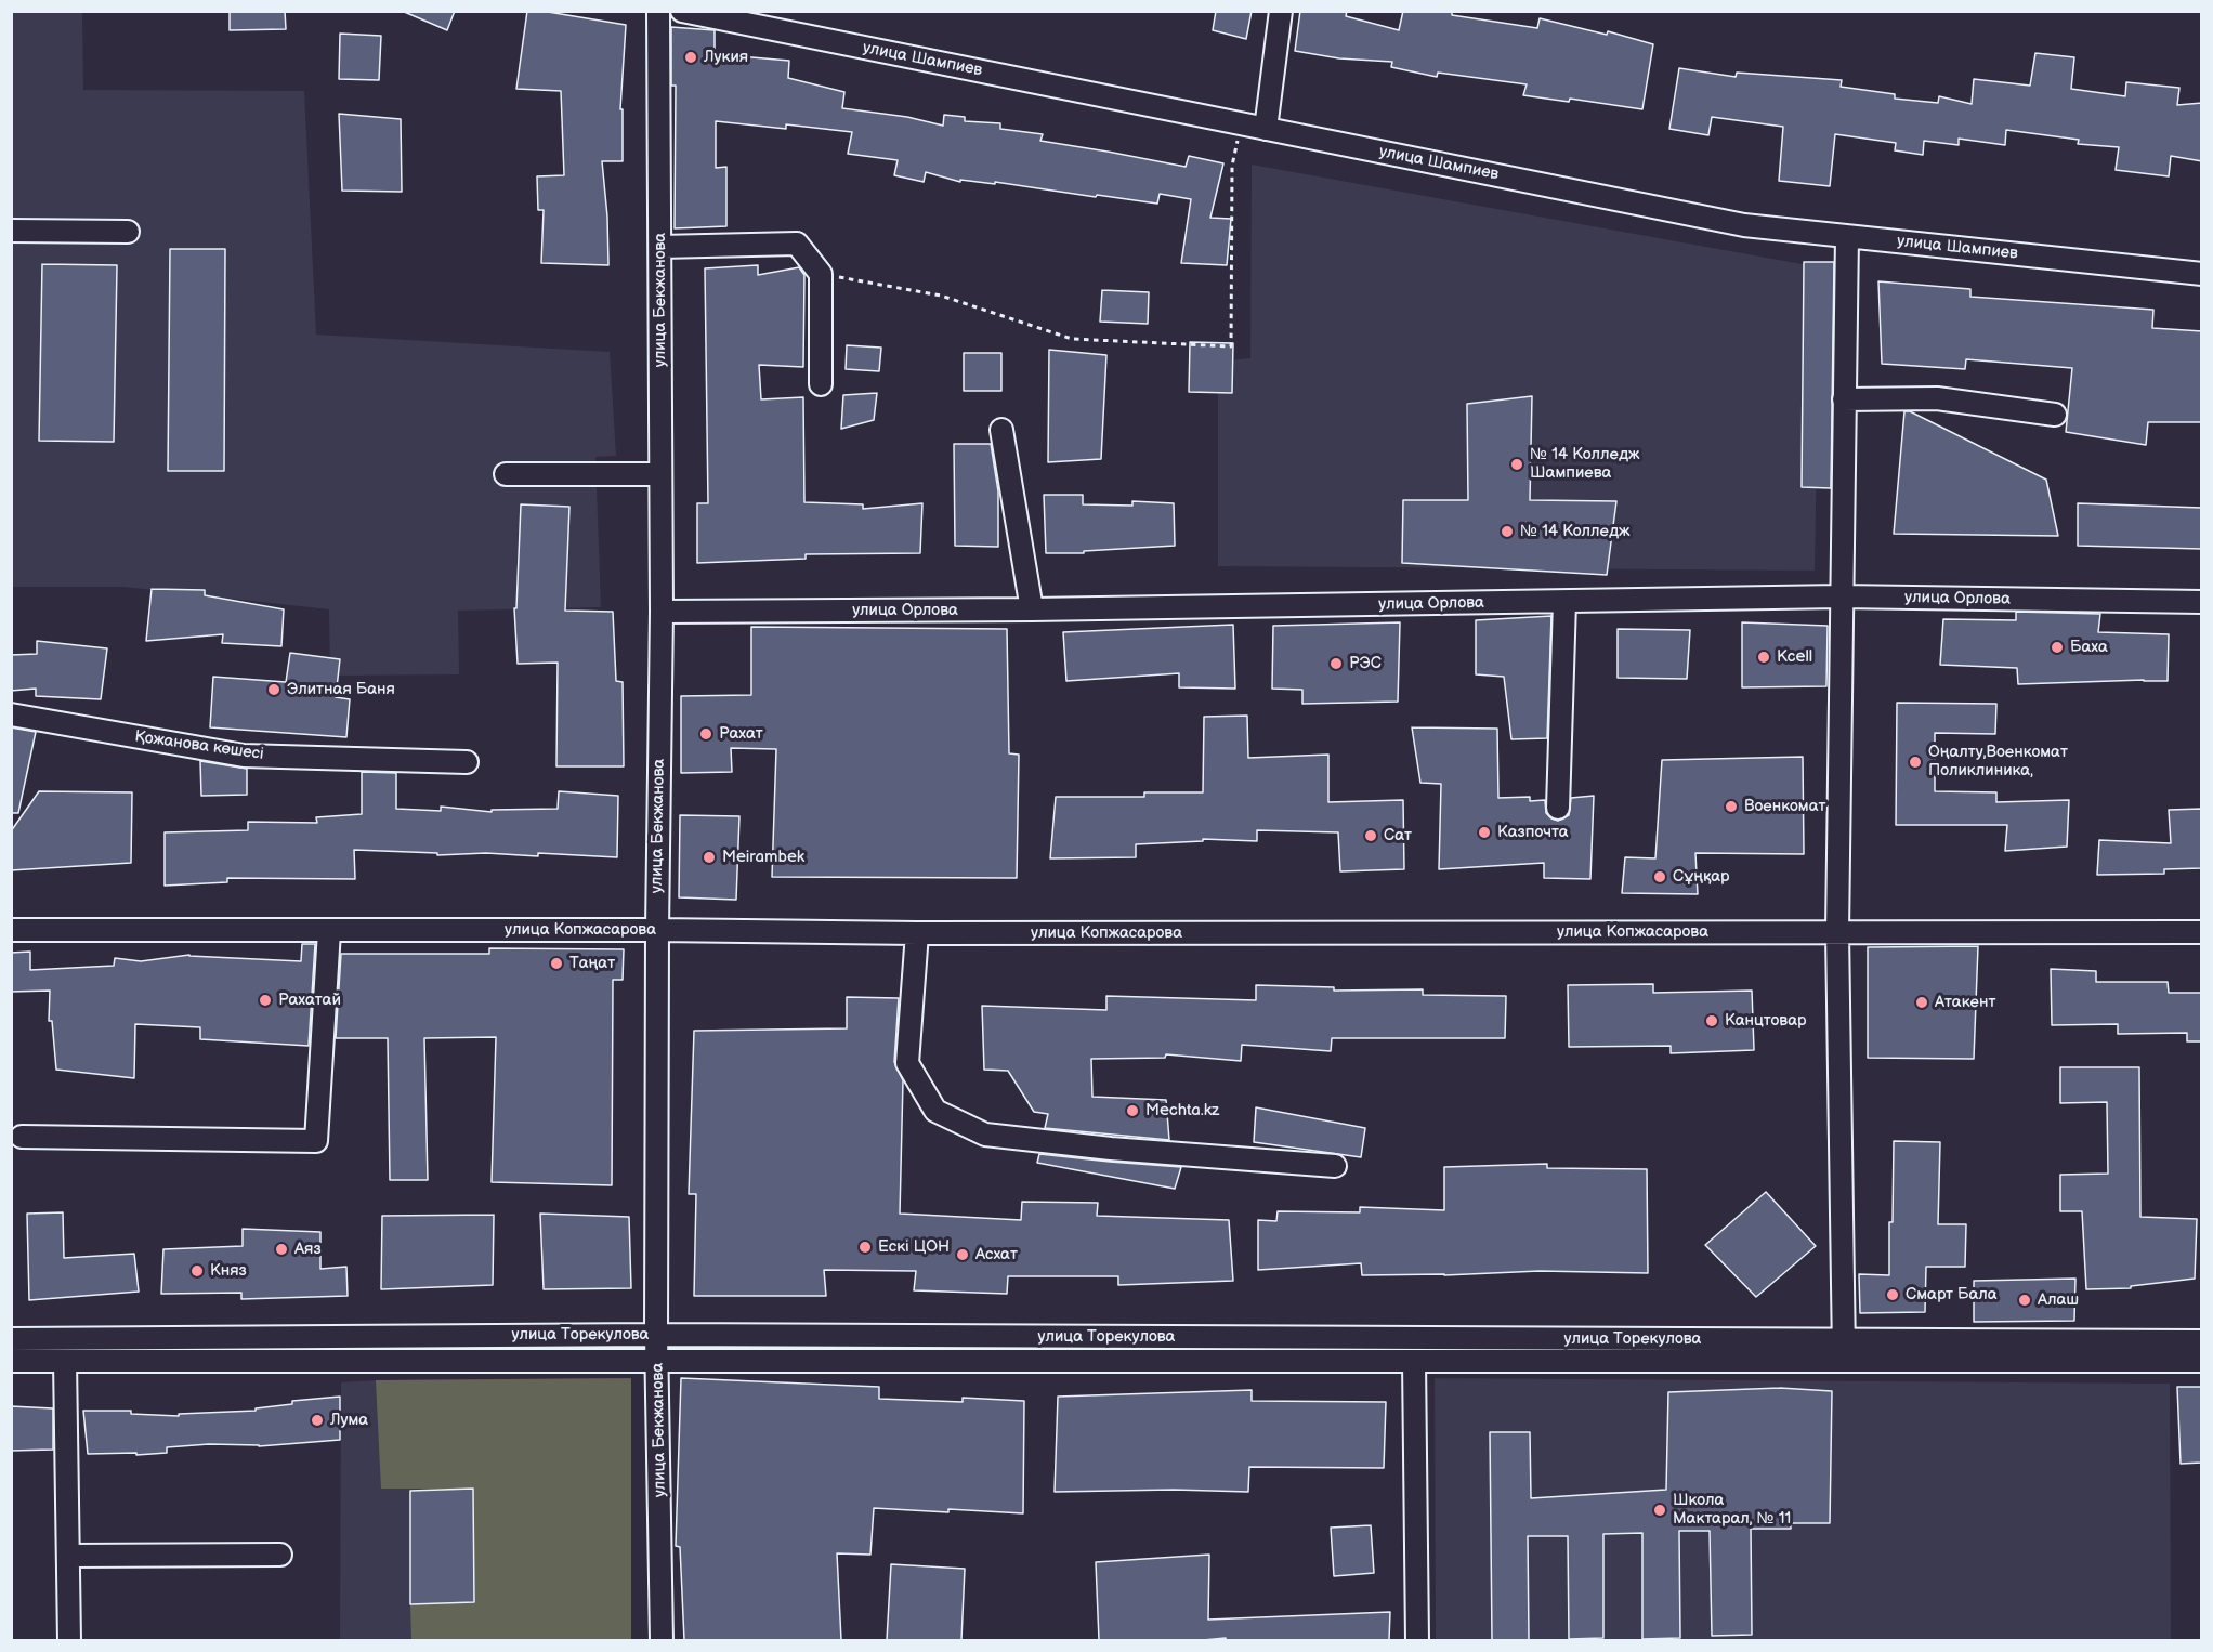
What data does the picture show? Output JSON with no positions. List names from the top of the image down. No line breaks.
{"streets":{"street":["улица Шампиев","улица Бекжанова","улица Орлова","Қожанова көшесі","улица Копжасарова","улица Торекулова"]},"crossings":[["улица Бекжанова","улица Орлова"],["улица Бекжанова","улица Копжасарова"],["улица Бекжанова","улица Торекулова"]],"places":["Лукия","№ 14 Колледж Шампиева","№ 14 Колледж","Баха","Kcell","РЭС","Элитная Баня","Рахат","Оңалту,Военкомат Поликлиника,","Военкомат","Казпочта","Сат","Meirambek","Сұңқар","Таңат","Рахатай","Атакент","Канцтовар","Mechta.kz","Ескі ЦОН","Аяз","Асхат","Княз","Смарт Бала","Алаш","Лума","Школа Мактарал, № 11"]}
